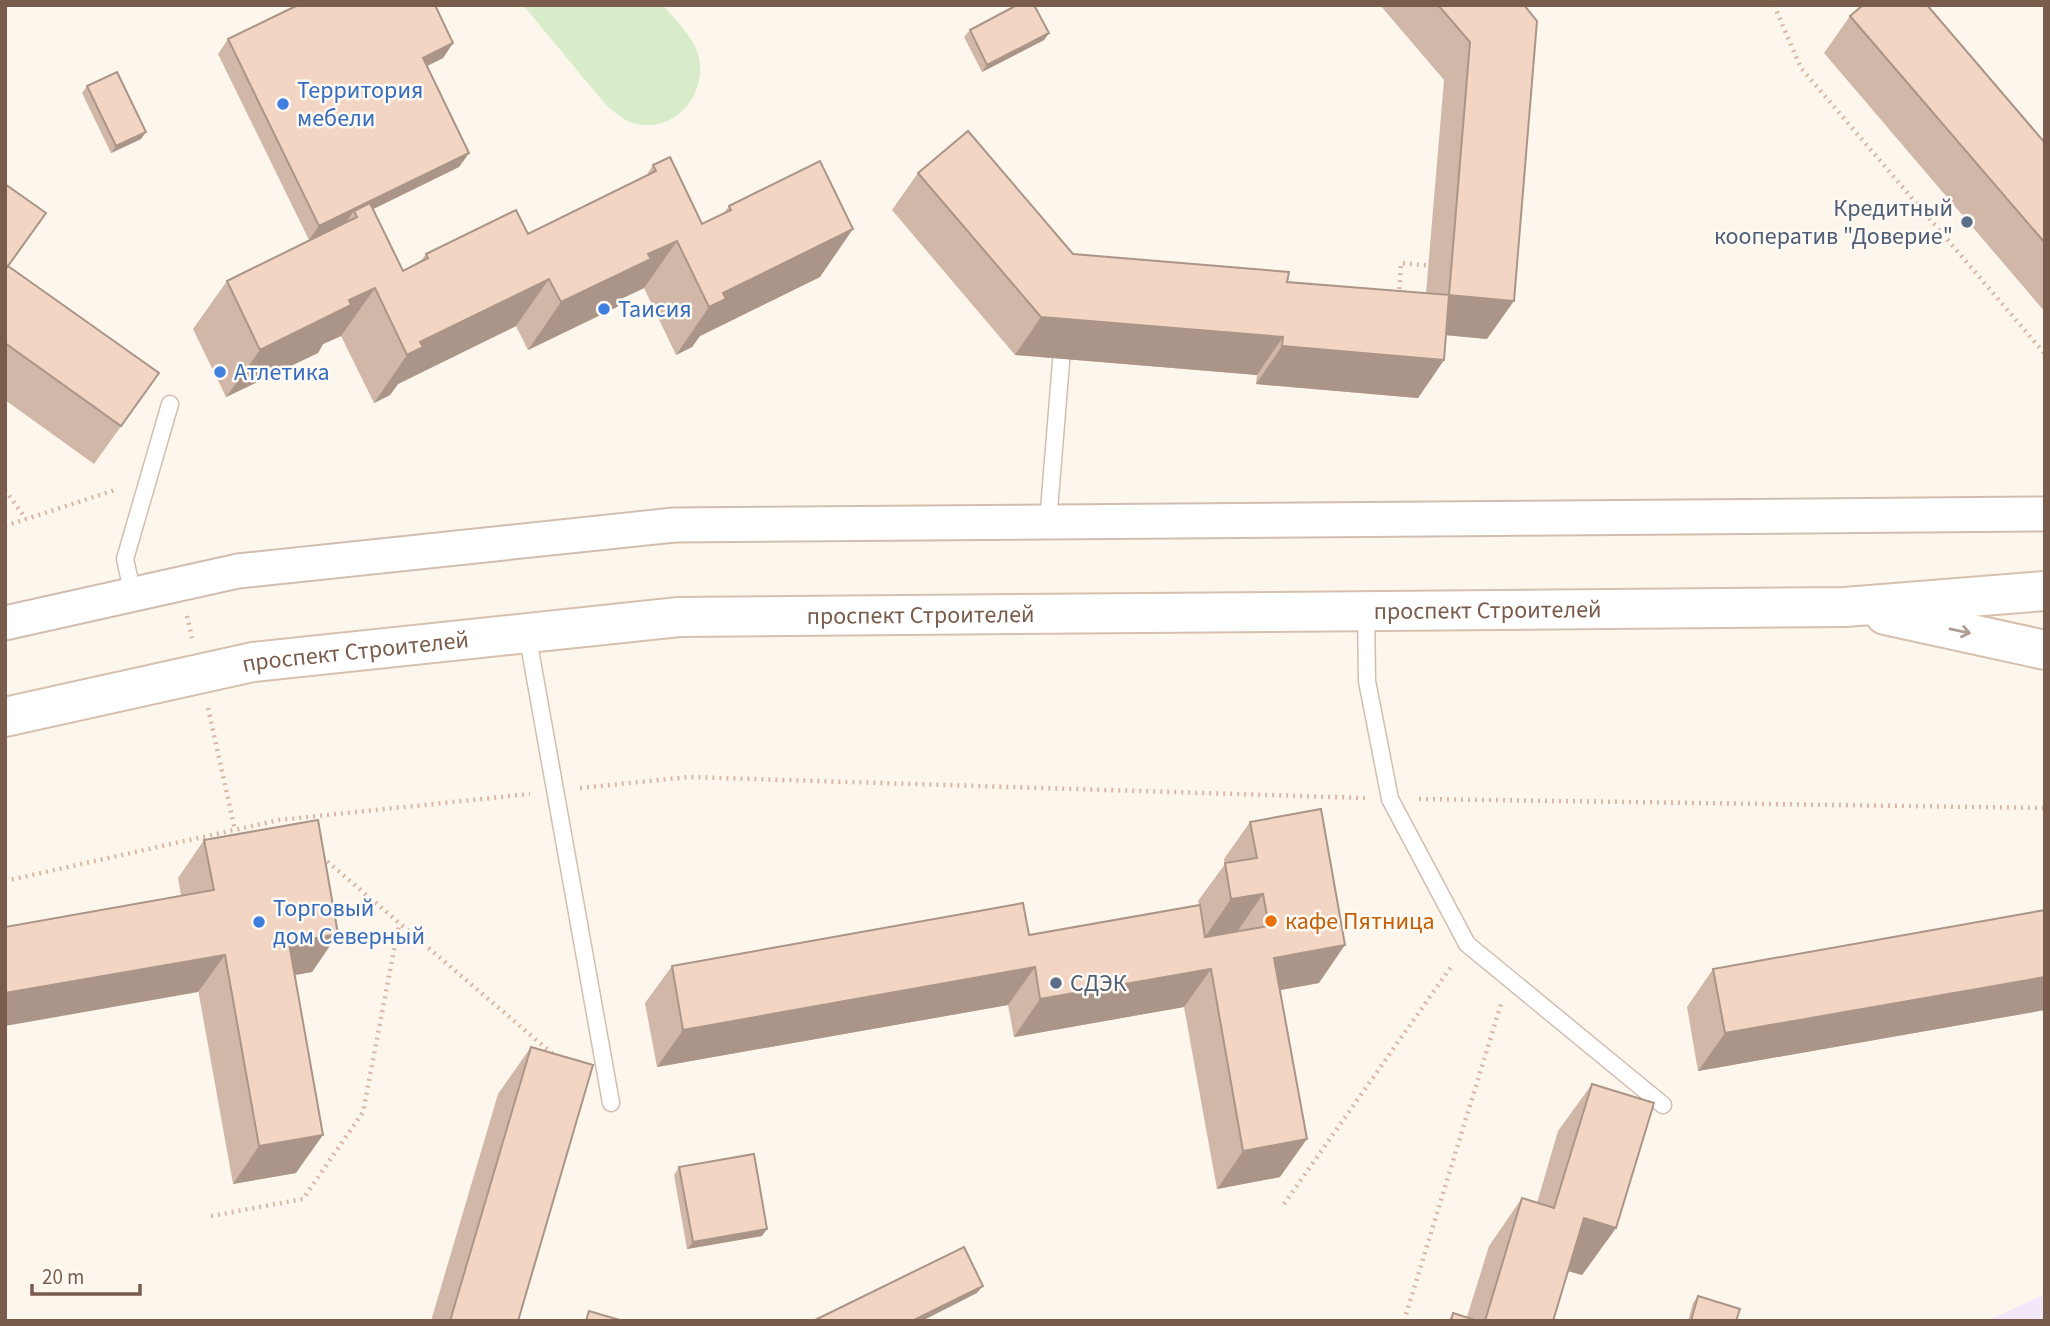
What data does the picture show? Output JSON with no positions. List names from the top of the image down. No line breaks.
{"streets":{"street":["проспект Строителей"]},"places":["Территория мебели","Кредитный кооператив \"Доверие\"","Таисия","Атлетика","кафе Пятница","Торговый дом Северный","СДЭК"],"scale_bar":"20 m"}
